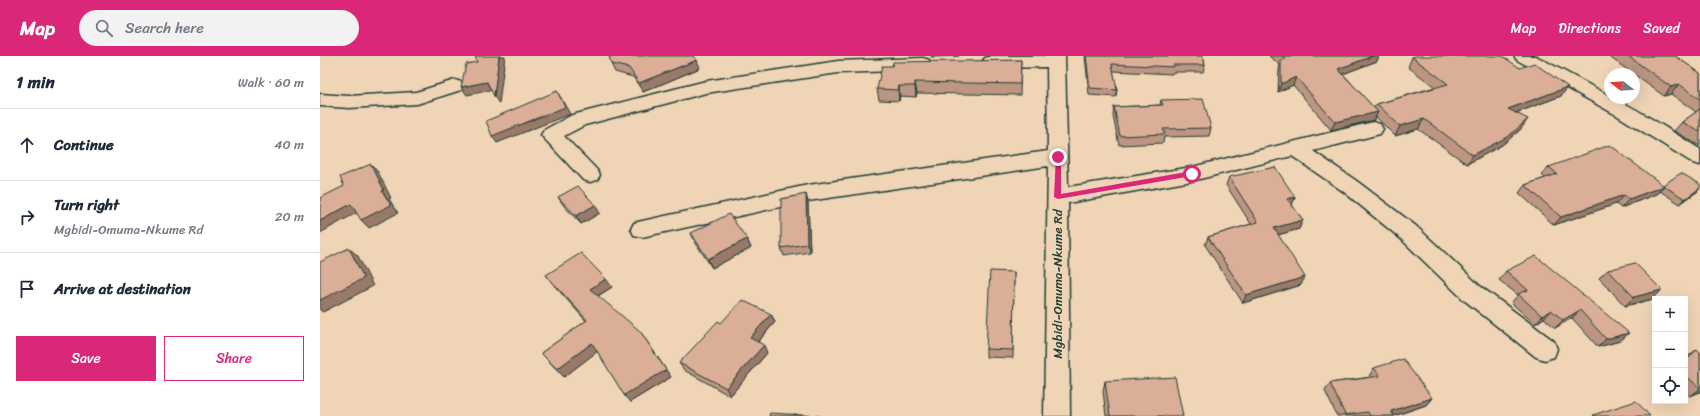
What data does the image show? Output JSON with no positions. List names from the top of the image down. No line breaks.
{"streets":{"street":["Mgbidi-Omuma-Nkume Rd"]},"north":"left","page":{"header":"Map","search":"Search here","nav":["Map","Directions","Saved"],"heading":["1 min","Walk · 60 m"],"list":[["Continue","40 m"],["Turn right","Mgbidi-Omuma-Nkume Rd","20 m"],"Arrive at destination"],"map_buttons":["+","−"],"buttons":["Save","Share"]}}
